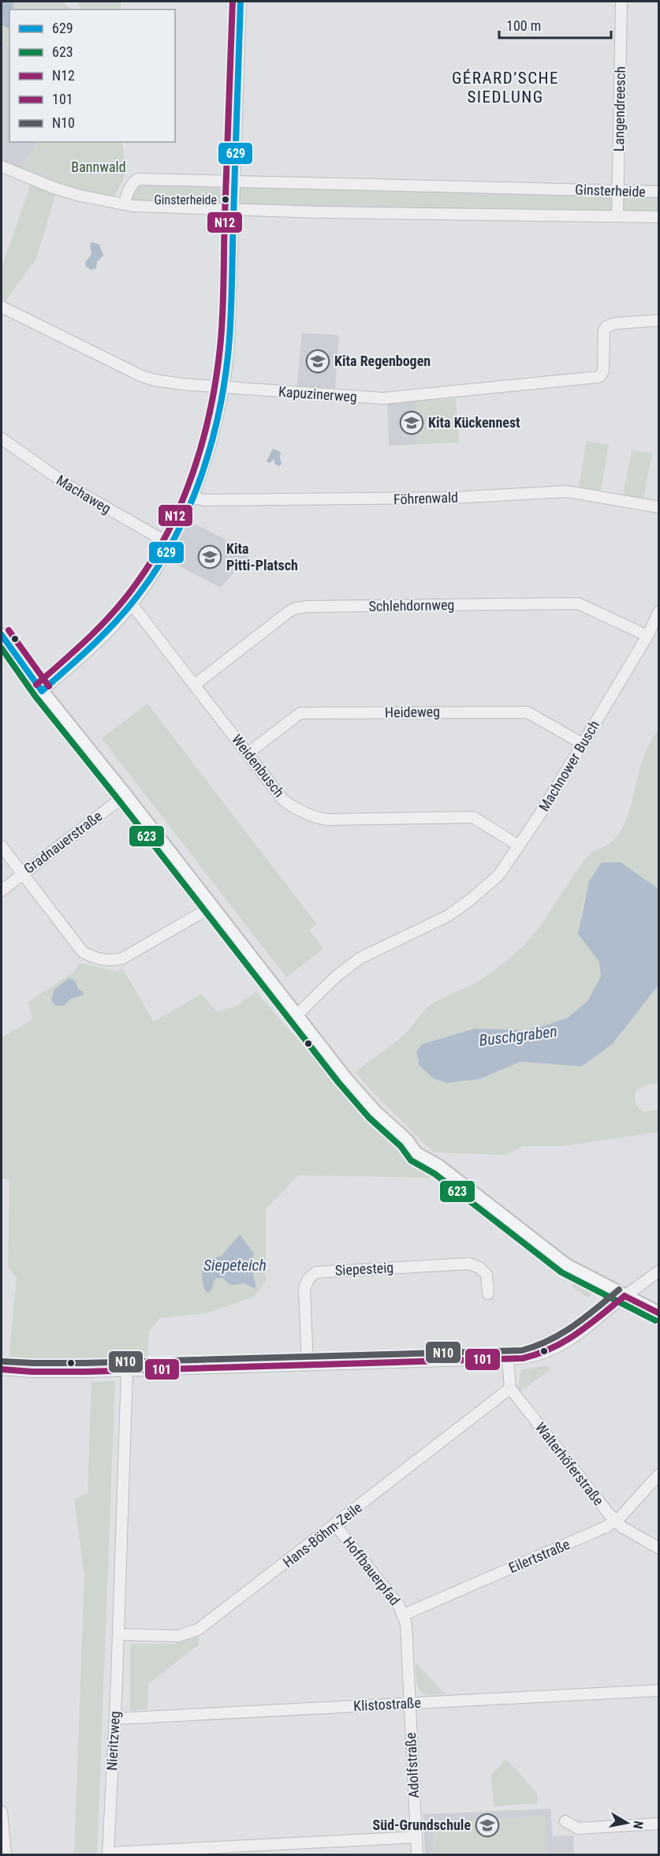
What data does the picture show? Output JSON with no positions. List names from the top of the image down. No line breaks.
{"streets":{"street":["Langendreesch","Ginsterheide","Kapuzinerweg","Machaweg","Föhrenwald","Schlehdornweg","Heideweg","Weidenbusch","Machnower Busch","Gradnauerstraße","Siepesteig","Walterhöferstraße","Hans-Böhm-Zeile","Eilertstraße","Hoffbauerpfad","Klistostraße","Nieritzweg","Adolfstraße"]},"crossings":[["Langendreesch","Ginsterheide"],["Schlehdornweg","Weidenbusch"],["Schlehdornweg","Machnower Busch"],["Heideweg","Weidenbusch"],["Heideweg","Machnower Busch"],["Weidenbusch","Machnower Busch"],["Walterhöferstraße","Hans-Böhm-Zeile"],["Walterhöferstraße","Eilertstraße"],["Hans-Böhm-Zeile","Hoffbauerpfad"],["Hans-Böhm-Zeile","Nieritzweg"],["Eilertstraße","Hoffbauerpfad"],["Hoffbauerpfad","Klistostraße"],["Hoffbauerpfad","Adolfstraße"],["Klistostraße","Nieritzweg"],["Klistostraße","Adolfstraße"]],"districts":["GÉRARD’SCHE SIEDLUNG"],"water":["Buschgraben","Siepeteich"],"parks":["Bannwald"],"places":{"other":["Ginsterheide"],"school or university":["Kita Regenbogen","Kita Kückennest","Kita Pitti-Platsch","Süd-Grundschule"]},"lines":["transit line 629","transit line N12","transit line 623","transit line N10","transit line 101"],"legend":["629","623","N12","101","N10"],"scale_bar":"100 m","north":"right"}
